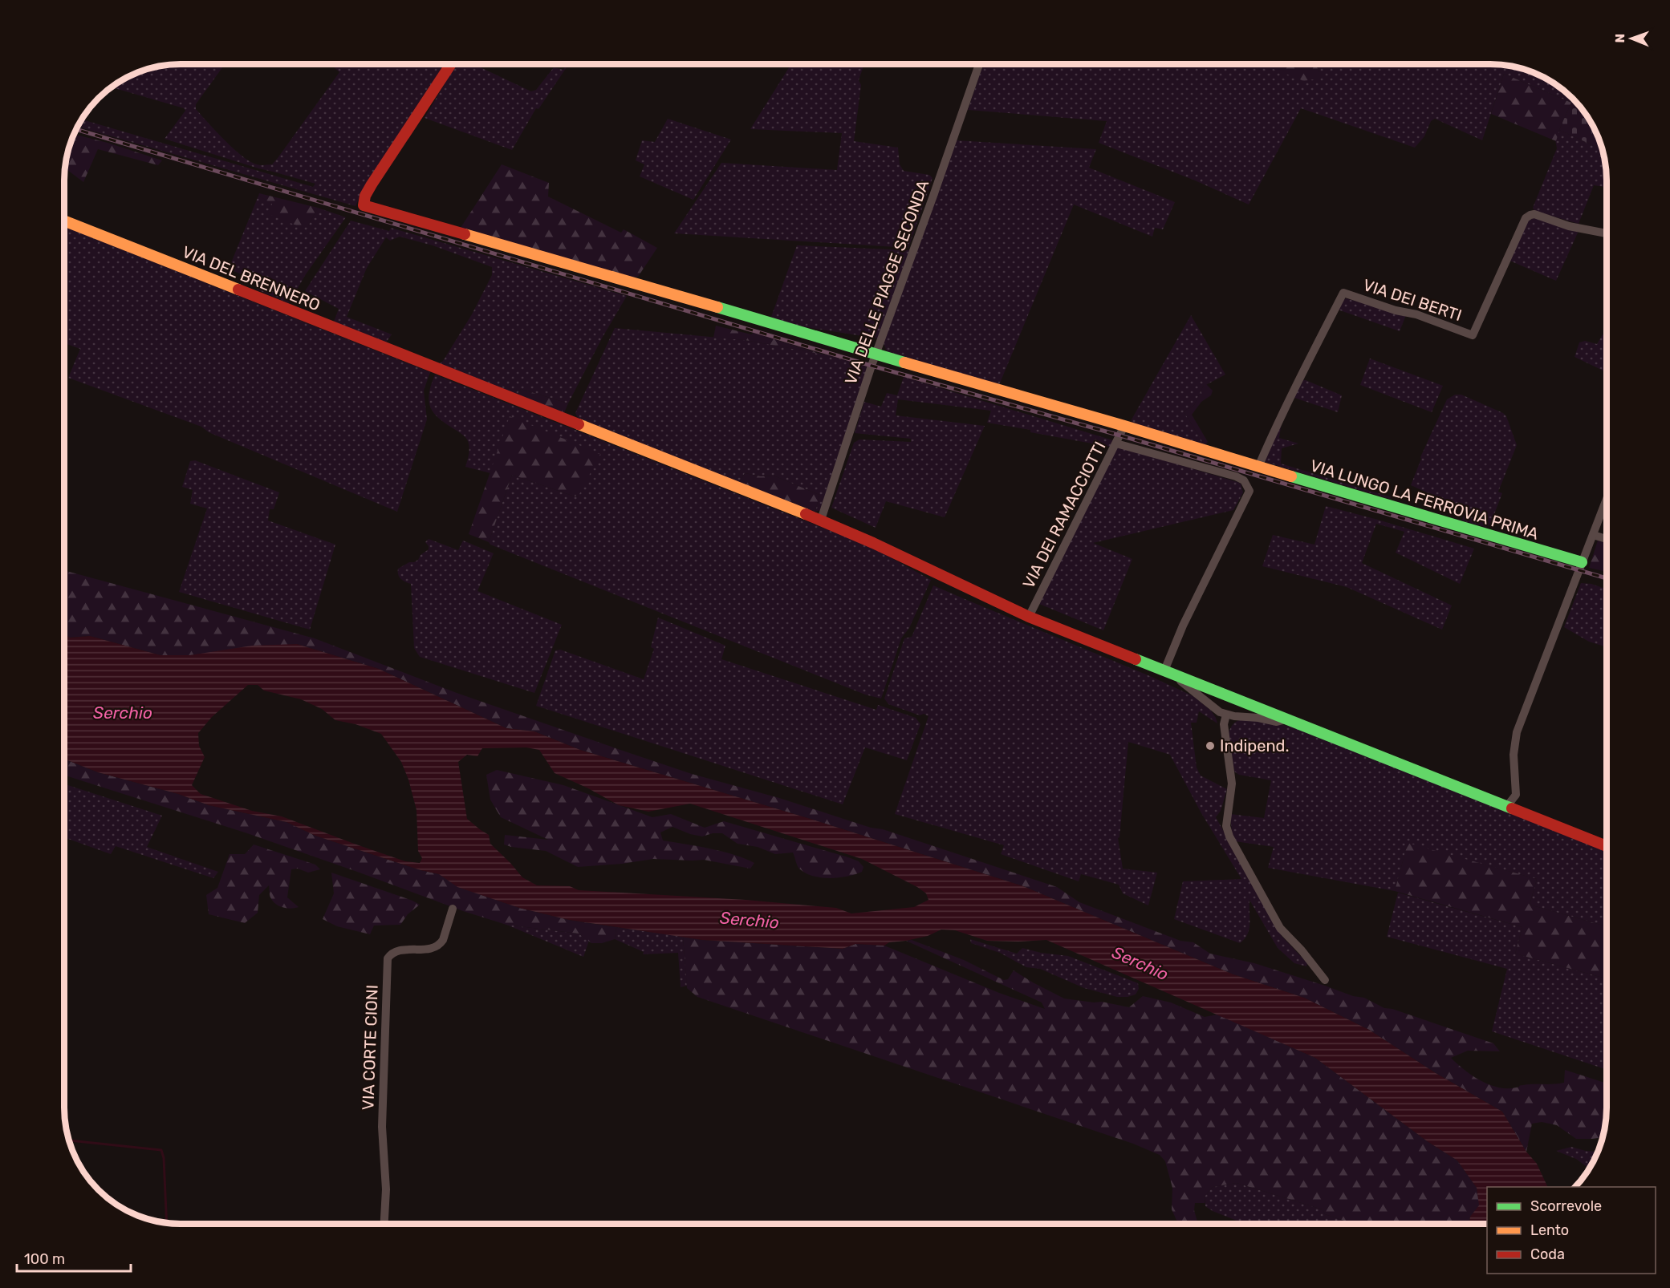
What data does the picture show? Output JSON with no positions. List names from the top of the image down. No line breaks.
{"streets":{"main road":["VIA DEL BRENNERO","VIA LUNGO LA FERROVIA PRIMA"],"street":["VIA DELLE PIAGGE SECONDA","VIA DEI BERTI","VIA DEI RAMACCIOTTI","VIA CORTE CIONI"]},"crossings":[["VIA DEL BRENNERO","VIA DELLE PIAGGE SECONDA"],["VIA DEL BRENNERO","VIA DEI RAMACCIOTTI"],["VIA DELLE PIAGGE SECONDA","VIA LUNGO LA FERROVIA PRIMA"],["VIA DEI BERTI","VIA LUNGO LA FERROVIA PRIMA"],["VIA LUNGO LA FERROVIA PRIMA","VIA DEI RAMACCIOTTI"]],"water":["Serchio"],"places":["Indipend."],"legend":["Scorrevole","Lento","Coda"],"scale_bar":"100 m","north":"left"}
